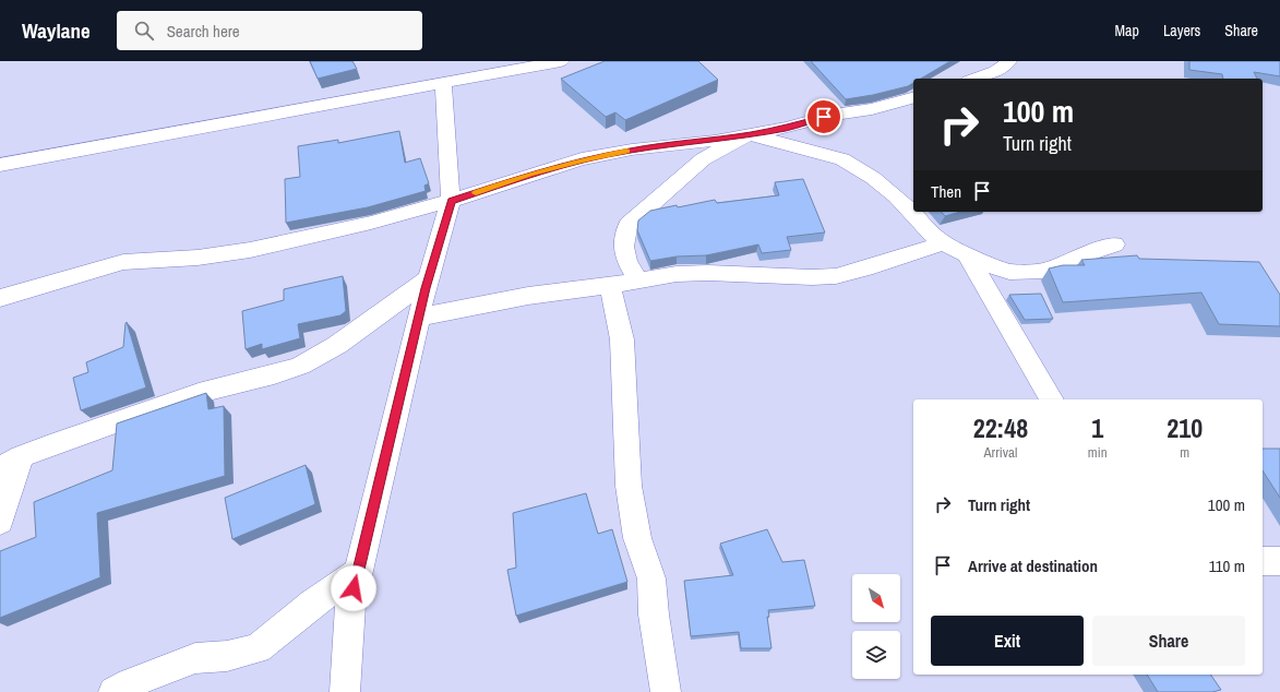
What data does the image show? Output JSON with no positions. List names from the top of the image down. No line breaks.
{"north":"bottom right","page":{"header":"Waylane","search":"Search here","nav":["Map","Layers","Share"],"turn":["100 m","Turn right"],"then":"Then","eta":["22:48","Arrival","1","min","210","m"],"list":[{"name":"Turn right","value":"100 m"},{"name":"Arrive at destination","value":"110 m"}],"buttons":["Exit","Share"]}}
